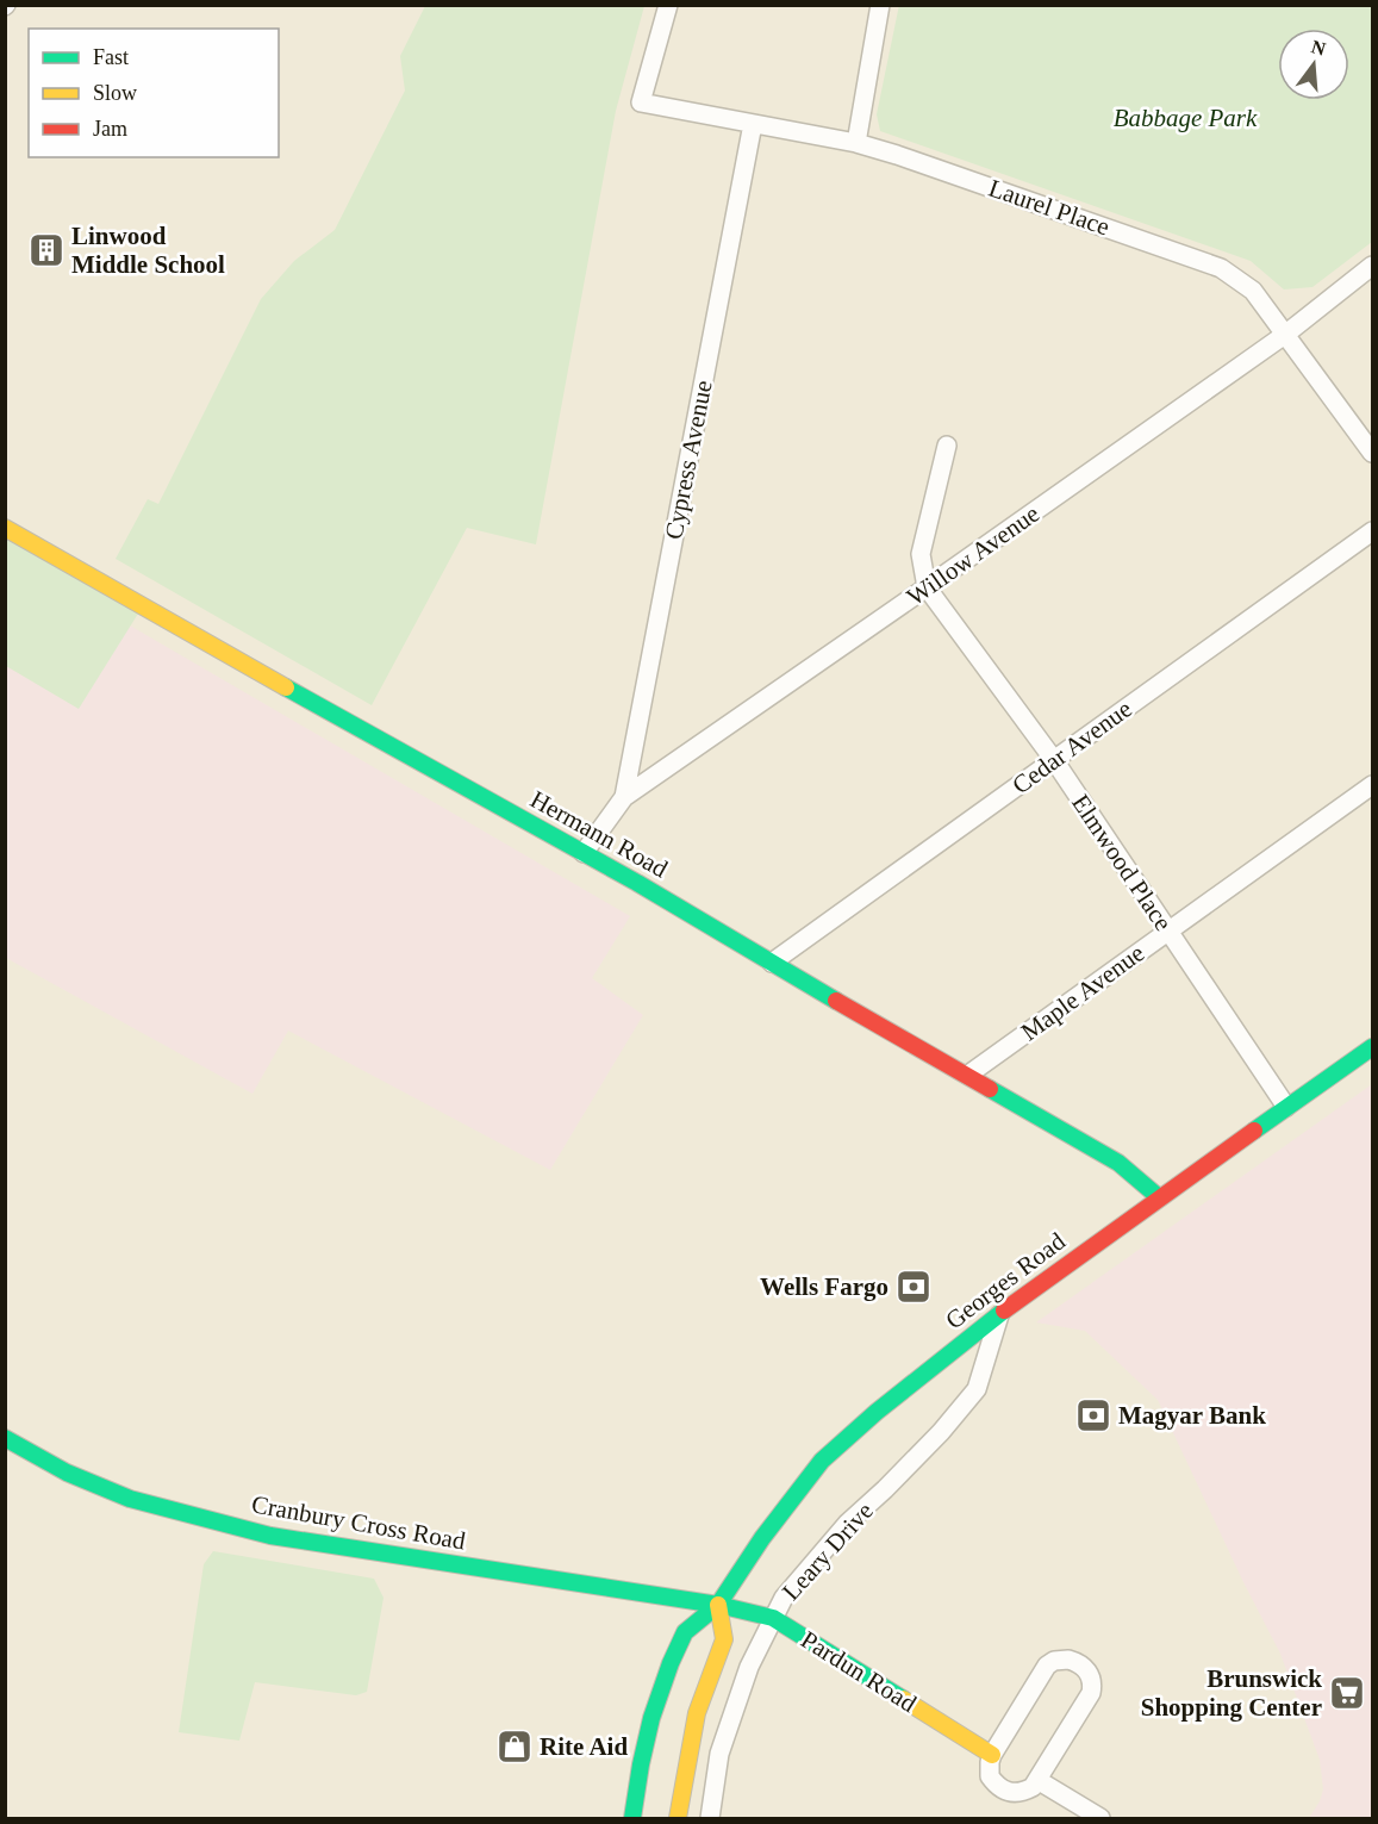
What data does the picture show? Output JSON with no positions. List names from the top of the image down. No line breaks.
{"streets":{"street":["Laurel Place","Cypress Avenue","Willow Avenue","Cedar Avenue","Hermann Road","Elmwood Place","Maple Avenue","Georges Road","Cranbury Cross Road","Leary Drive","Pardun Road"]},"crossings":[["Laurel Place","Cypress Avenue"],["Laurel Place","Willow Avenue"],["Cypress Avenue","Willow Avenue"],["Willow Avenue","Hermann Road"],["Willow Avenue","Elmwood Place"],["Cedar Avenue","Hermann Road"],["Cedar Avenue","Elmwood Place"],["Hermann Road","Maple Avenue"],["Hermann Road","Georges Road"],["Elmwood Place","Maple Avenue"],["Elmwood Place","Georges Road"],["Georges Road","Cranbury Cross Road"],["Georges Road","Leary Drive"],["Georges Road","Pardun Road"],["Cranbury Cross Road","Pardun Road"],["Leary Drive","Pardun Road"]],"parks":["Babbage Park"],"places":{"building":["Linwood Middle School"],"bank":["Wells Fargo","Magyar Bank"],"supermarket":["Brunswick Shopping Center"],"shop":["Rite Aid"]},"legend":["Fast","Slow","Jam"],"north":"top"}
